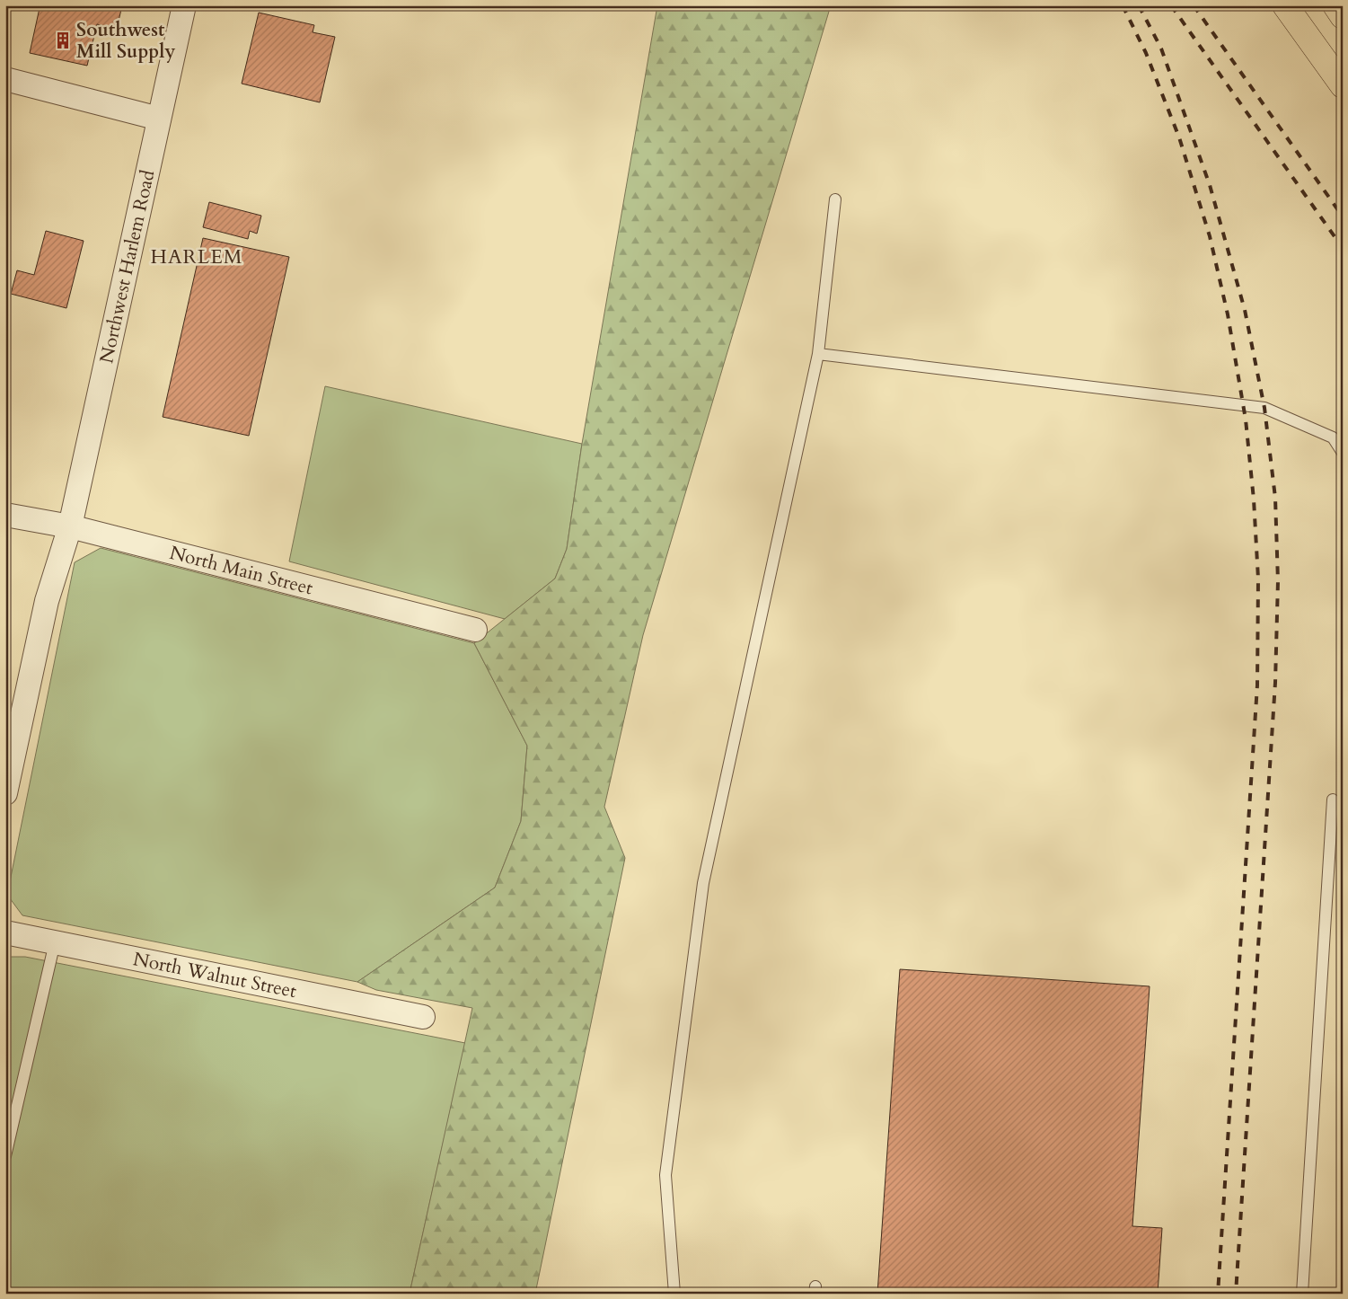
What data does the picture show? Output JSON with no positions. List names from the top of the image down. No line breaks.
{"streets":{"street":["Northwest Harlem Road","North Main Street","North Walnut Street"]},"crossings":[["Northwest Harlem Road","North Main Street"]],"districts":["HARLEM"],"places":{"building":["Southwest Mill Supply"]}}
